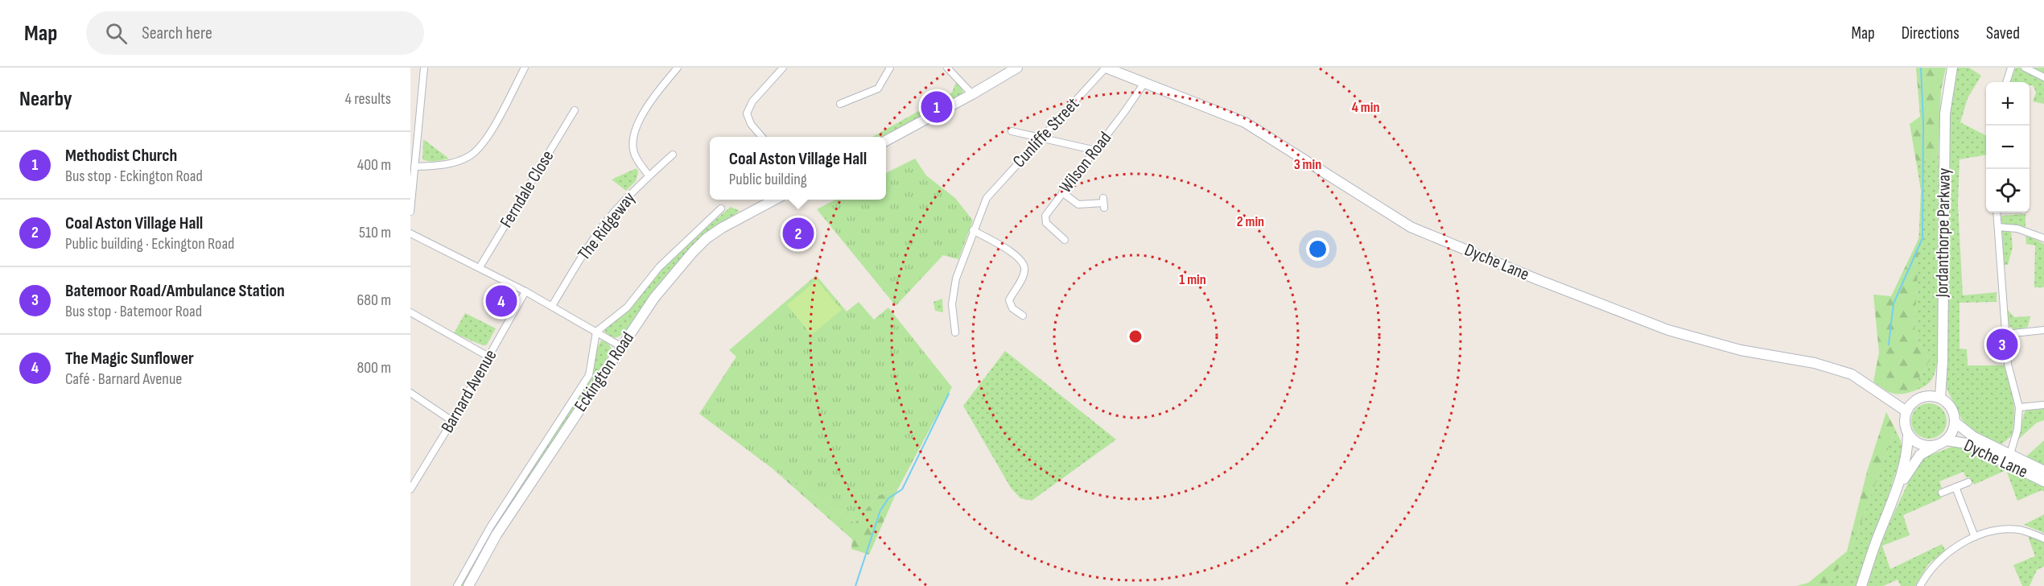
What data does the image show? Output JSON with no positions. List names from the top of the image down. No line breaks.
{"streets":{"main road":["Jordanthorpe Parkway","Dyche Lane","Eckington Road"],"street":["Cunliffe Street","Wilson Road","Ferndale Close","The Ridgeway","Barnard Avenue"]},"crossings":[["Cunliffe Street","Dyche Lane"],["Wilson Road","Dyche Lane"],["Jordanthorpe Parkway","Dyche Lane"]],"page":{"header":"Map","search":"Search here","nav":["Map","Directions","Saved"],"heading":["Nearby","4 results"],"map_buttons":["+","−"],"pins":["1","2","4","3"],"list":[{"mark":"1","name":"Methodist Church","note":"Bus stop · Eckington Road","value":"400 m"},{"mark":"2","name":"Coal Aston Village Hall","note":"Public building · Eckington Road","value":"510 m"},{"mark":"3","name":"Batemoor Road/Ambulance Station","note":"Bus stop · Batemoor Road","value":"680 m"},{"mark":"4","name":"The Magic Sunflower","note":"Café · Barnard Avenue","value":"800 m"}],"popup":["Coal Aston Village Hall","Public building"]},"rings":["4 min","3 min","2 min","1 min"]}
